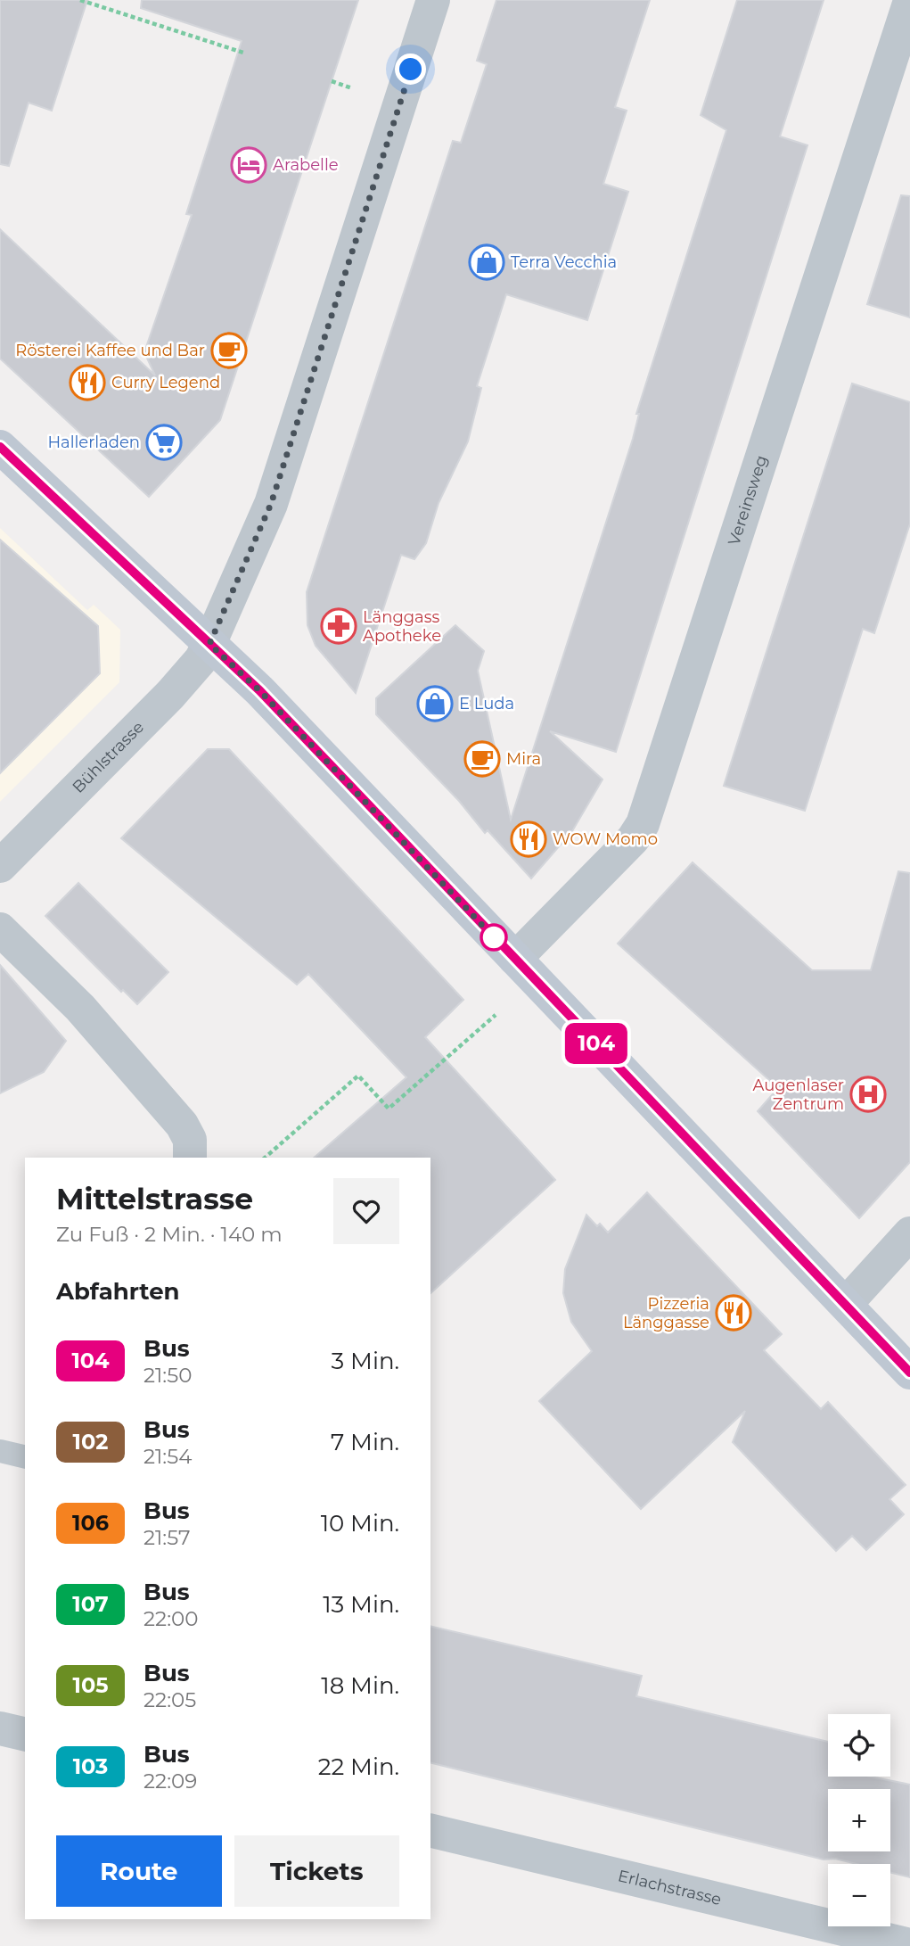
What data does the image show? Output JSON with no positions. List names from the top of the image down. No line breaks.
{"streets":{"street":["Vereinsweg","Bühlstrasse","Erlachstrasse"]},"places":{"hotel":["Arabelle"],"shop":["Terra Vecchia","E Luda"],"cafe":["Rösterei Kaffee und Bar","Mira"],"restaurant":["Curry Legend","WOW Momo","Pizzeria Länggasse"],"supermarket":["Hallerladen"],"pharmacy":["Länggass Apotheke"],"hospital":["Augenlaser Zentrum"]},"lines":["bus line 104"],"page":{"on_map":"104","heading":[["Mittelstrasse","Zu Fuß · 2 Min. · 140 m"],"Abfahrten"],"list":[{"mark":"104","name":"Bus","note":"21:50","value":"3 Min."},{"mark":"102","name":"Bus","note":"21:54","value":"7 Min."},{"mark":"106","name":"Bus","note":"21:57","value":"10 Min."},{"mark":"107","name":"Bus","note":"22:00","value":"13 Min."},{"mark":"105","name":"Bus","note":"22:05","value":"18 Min."},{"mark":"103","name":"Bus","note":"22:09","value":"22 Min."}],"map_buttons":["+","−"],"buttons":["Route","Tickets"]}}
